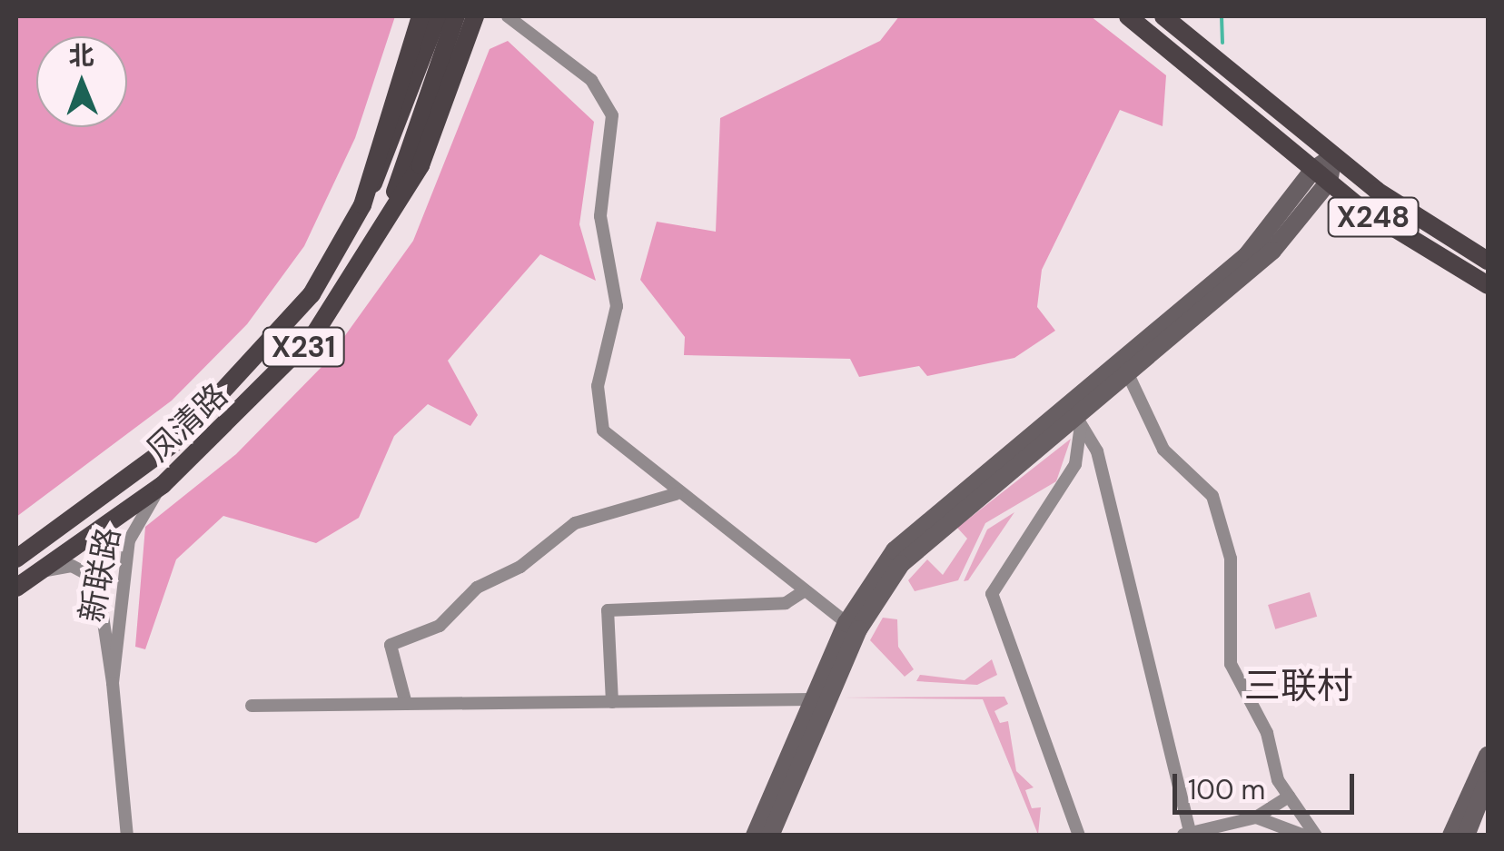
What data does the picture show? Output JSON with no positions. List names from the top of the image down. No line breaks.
{"streets":{"main road":["X248","X231","凤清路"],"street":["新联路"]},"crossings":[["凤清路","新联路"]],"districts":["三联村"],"scale_bar":"100 m","north":"top"}
